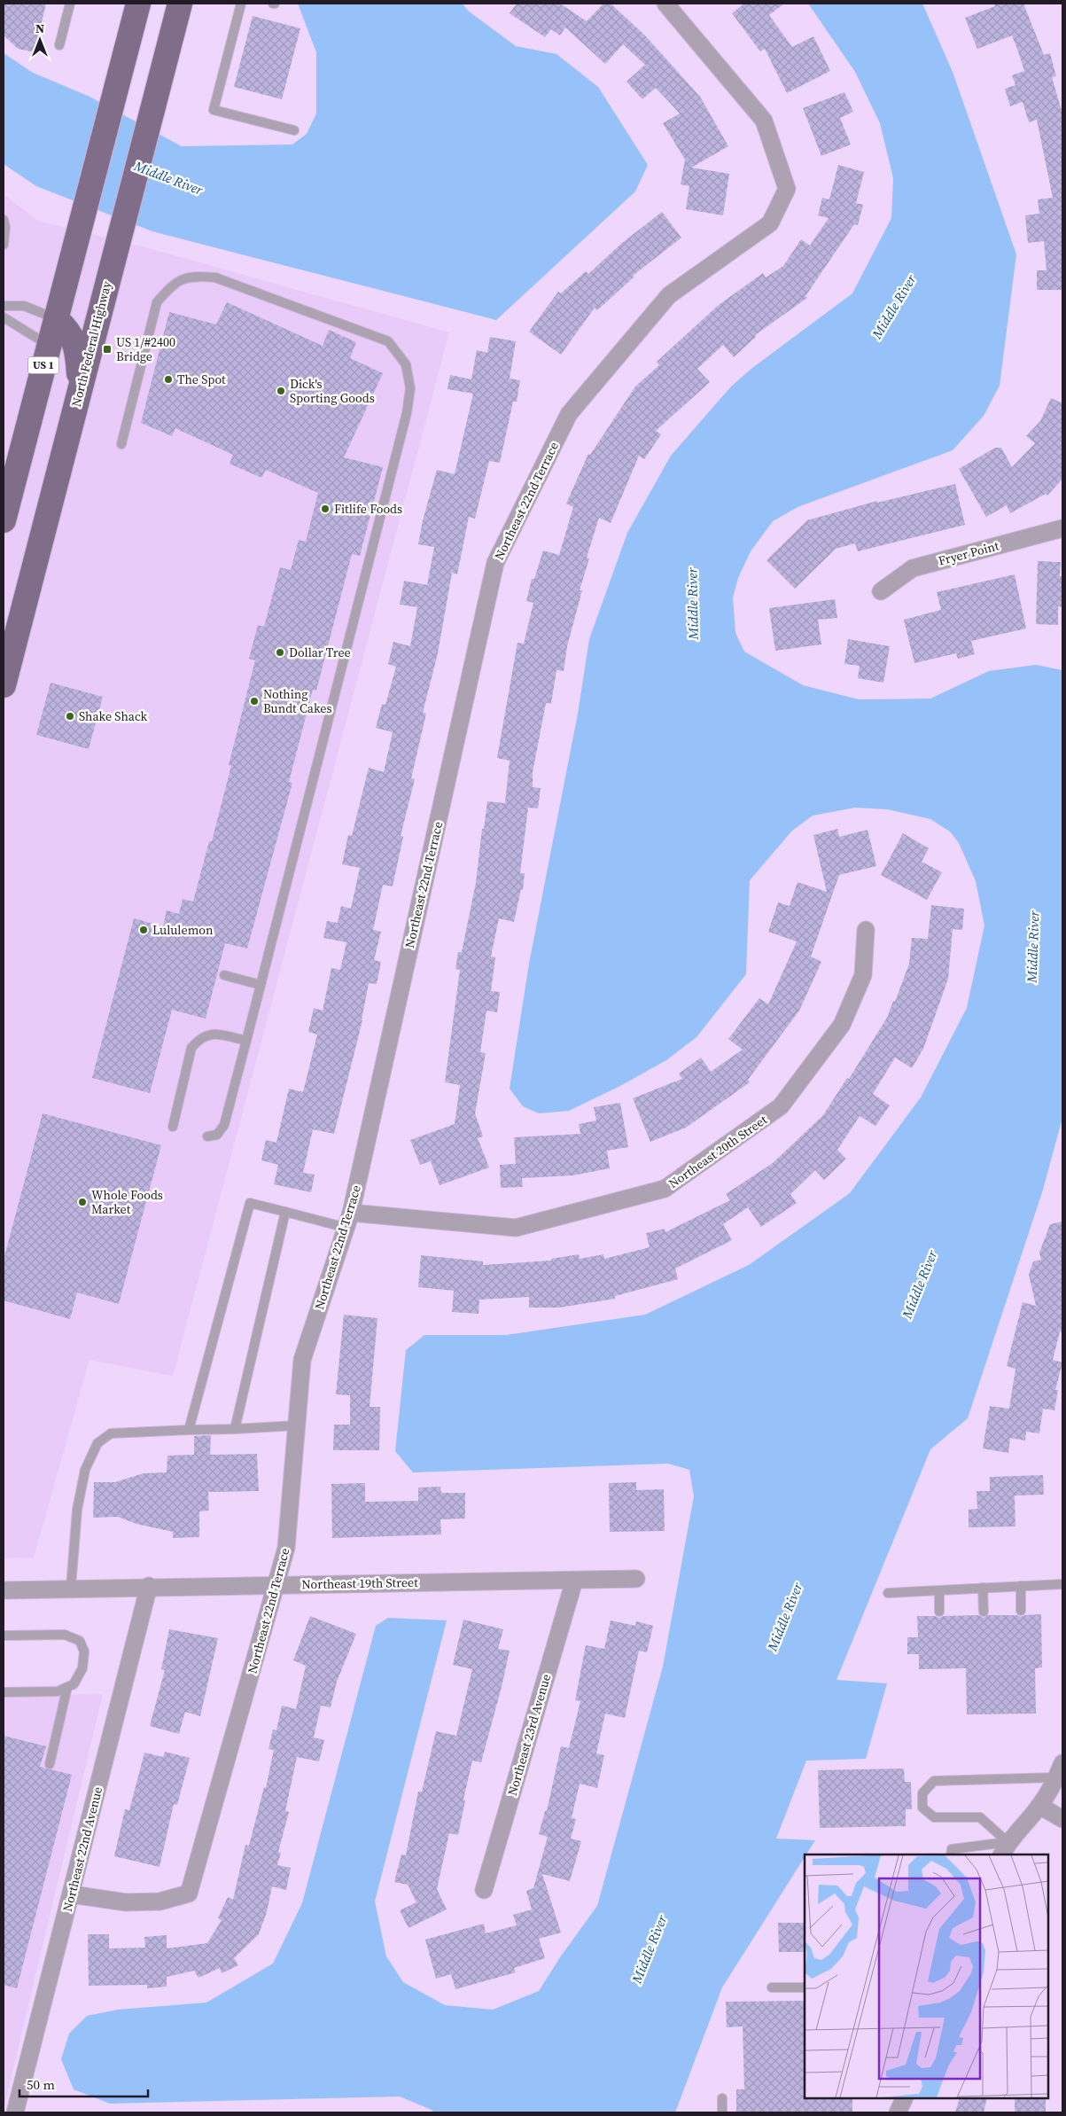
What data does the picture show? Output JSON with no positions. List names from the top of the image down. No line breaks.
{"streets":{"main road":["North Federal Highway","US 1"],"street":["Northeast 22nd Terrace","Fryer Point","Northeast 20th Street","Northeast 19th Street","Northeast 23rd Avenue","Northeast 22nd Avenue"]},"crossings":[["Northeast 22nd Terrace","Northeast 20th Street"],["Northeast 22nd Terrace","Northeast 19th Street"],["Northeast 22nd Terrace","Northeast 22nd Avenue"],["Northeast 19th Street","Northeast 23rd Avenue"],["Northeast 19th Street","Northeast 22nd Avenue"]],"water":["Middle River"],"places":{"transit":["US 1/#2400 Bridge"],"other":["The Spot","Dick's Sporting Goods","Fitlife Foods","Dollar Tree","Nothing Bundt Cakes","Shake Shack","Lululemon","Whole Foods Market"]},"scale_bar":"50 m","north":"top"}
